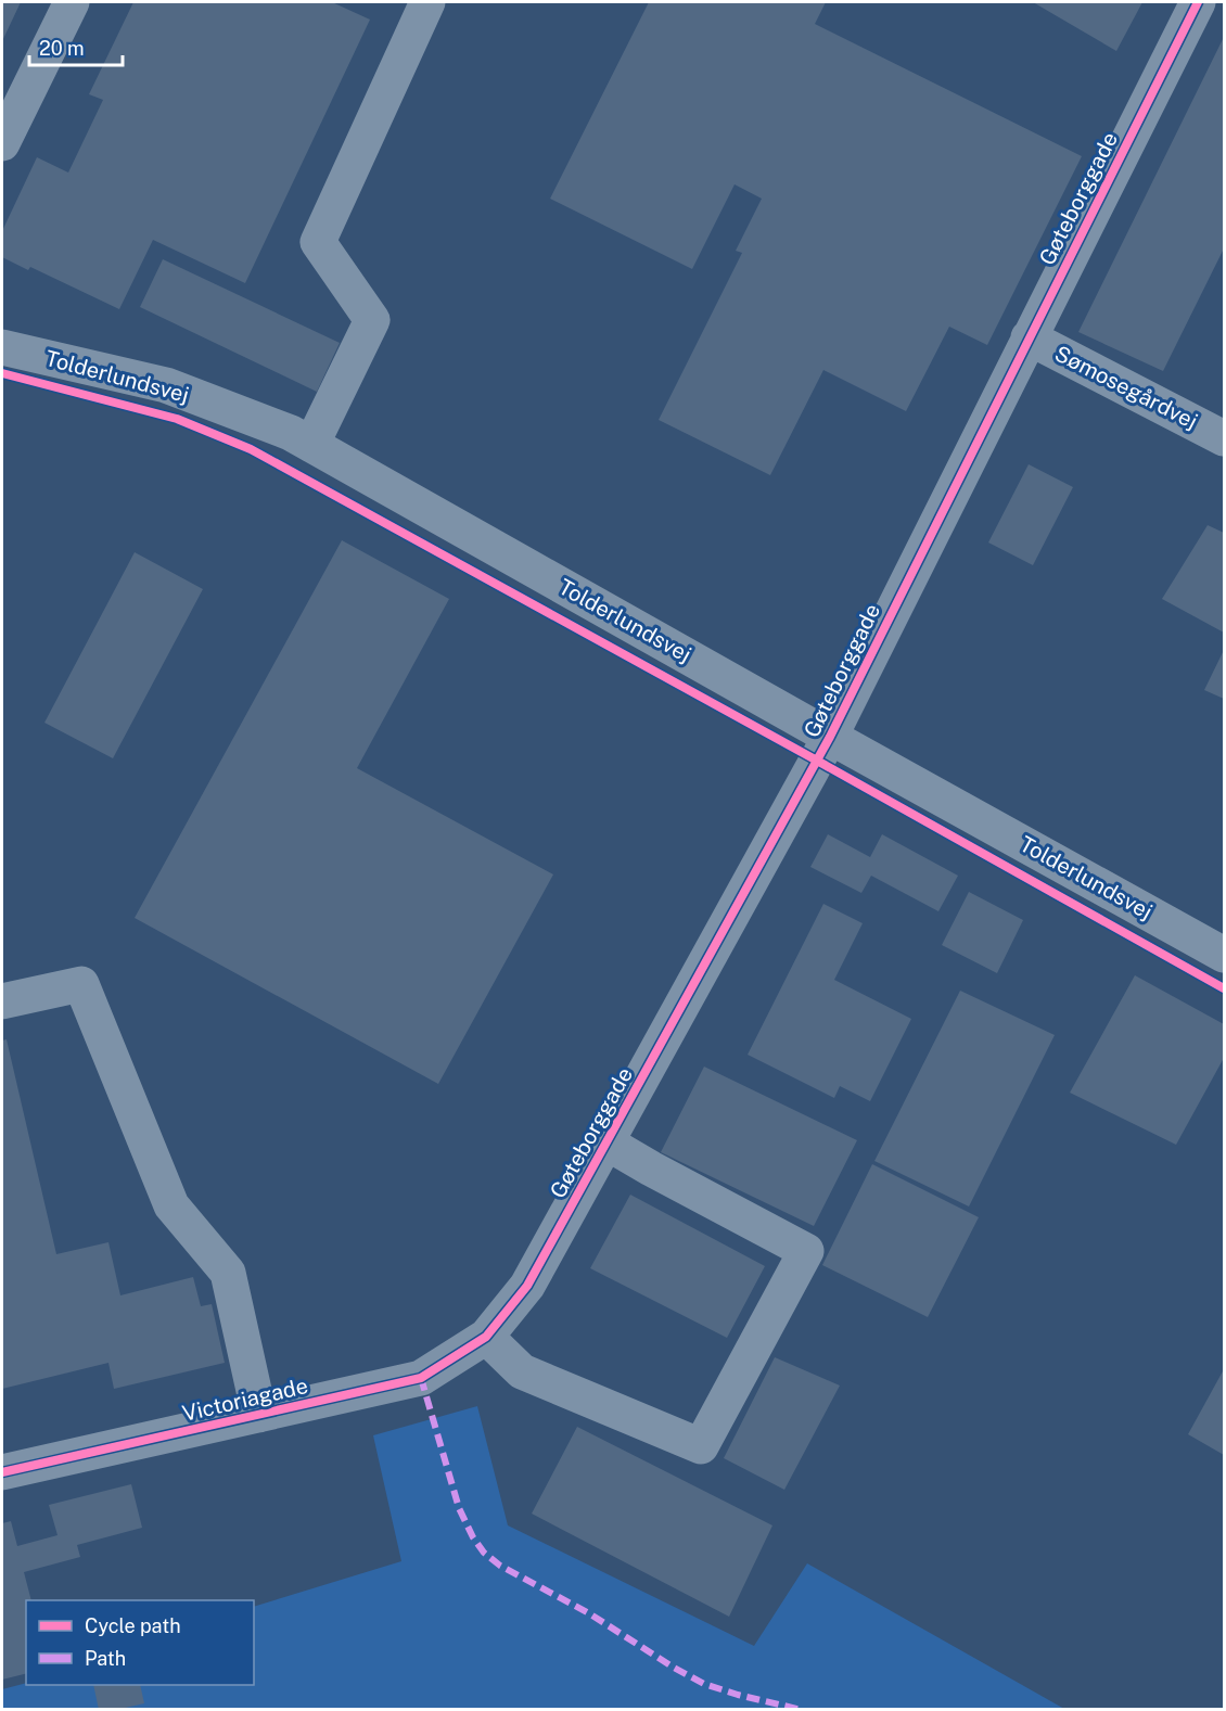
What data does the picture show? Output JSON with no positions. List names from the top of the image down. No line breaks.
{"streets":{"street":["Gøteborggade","Tolderlundsvej","Sømosegårdvej","Victoriagade"]},"crossings":[["Gøteborggade","Tolderlundsvej"],["Gøteborggade","Sømosegårdvej"],["Gøteborggade","Victoriagade"]],"legend":["Cycle path","Path"],"scale_bar":"20 m"}
